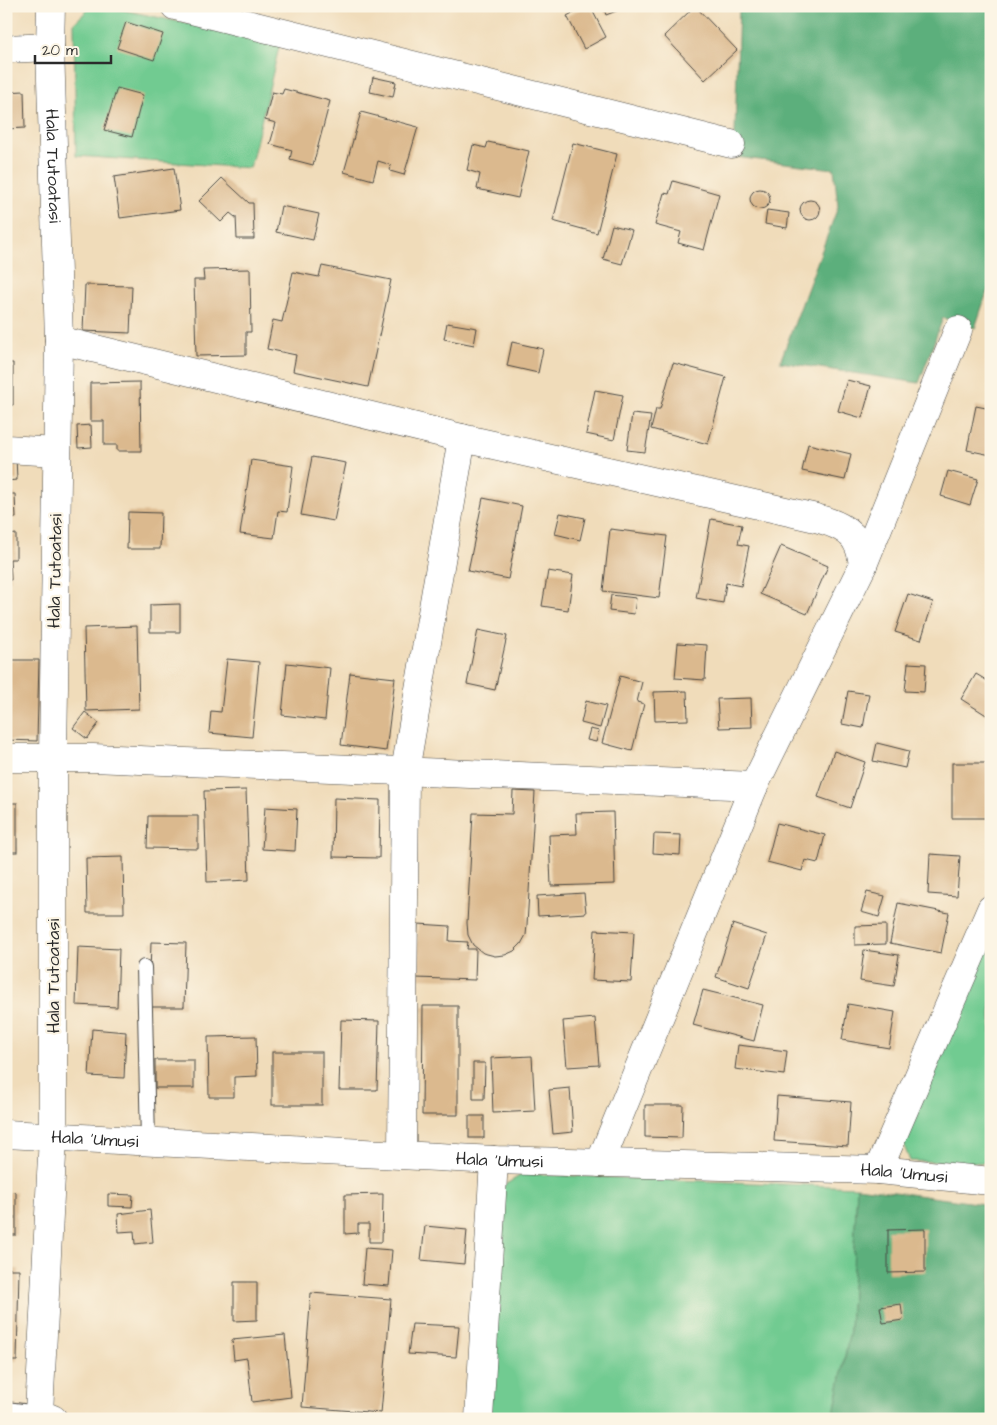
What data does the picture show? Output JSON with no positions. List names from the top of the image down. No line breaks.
{"streets":{"street":["Hala Tutoatasi","Hala 'Umusi"]},"crossings":[["Hala Tutoatasi","Hala 'Umusi"]],"scale_bar":"20 m"}
